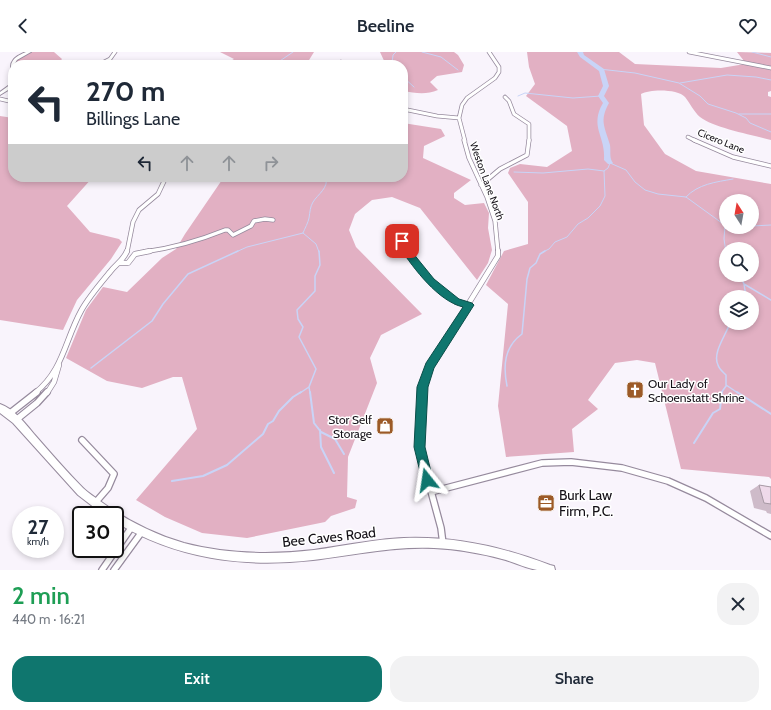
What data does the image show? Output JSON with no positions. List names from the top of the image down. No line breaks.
{"streets":{"main road":["Bee Caves Road"],"street":["Cicero Lane","Weston Lane North"]},"crossings":[["Weston Lane North","Bee Caves Road"]],"places":{"church":["Our Lady of Schoenstatt Shrine"],"shop":["Stor Self Storage"],"office":["Burk Law Firm, P.C."]},"north":"top","page":{"header":"Beeline","turn":["270 m","Billings Lane"],"speed":"27 km/h","limit":"30","heading":["2 min","440 m · 16:21"],"buttons":["Exit","Share"]}}
